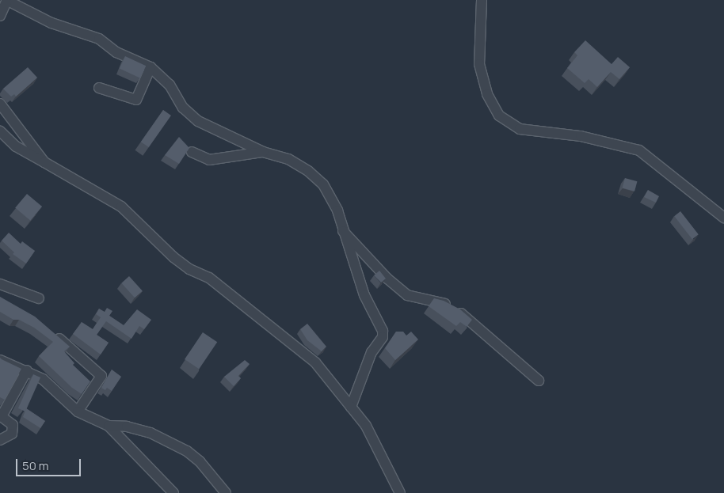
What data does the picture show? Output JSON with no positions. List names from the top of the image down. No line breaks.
{"scale_bar":"50 m"}
